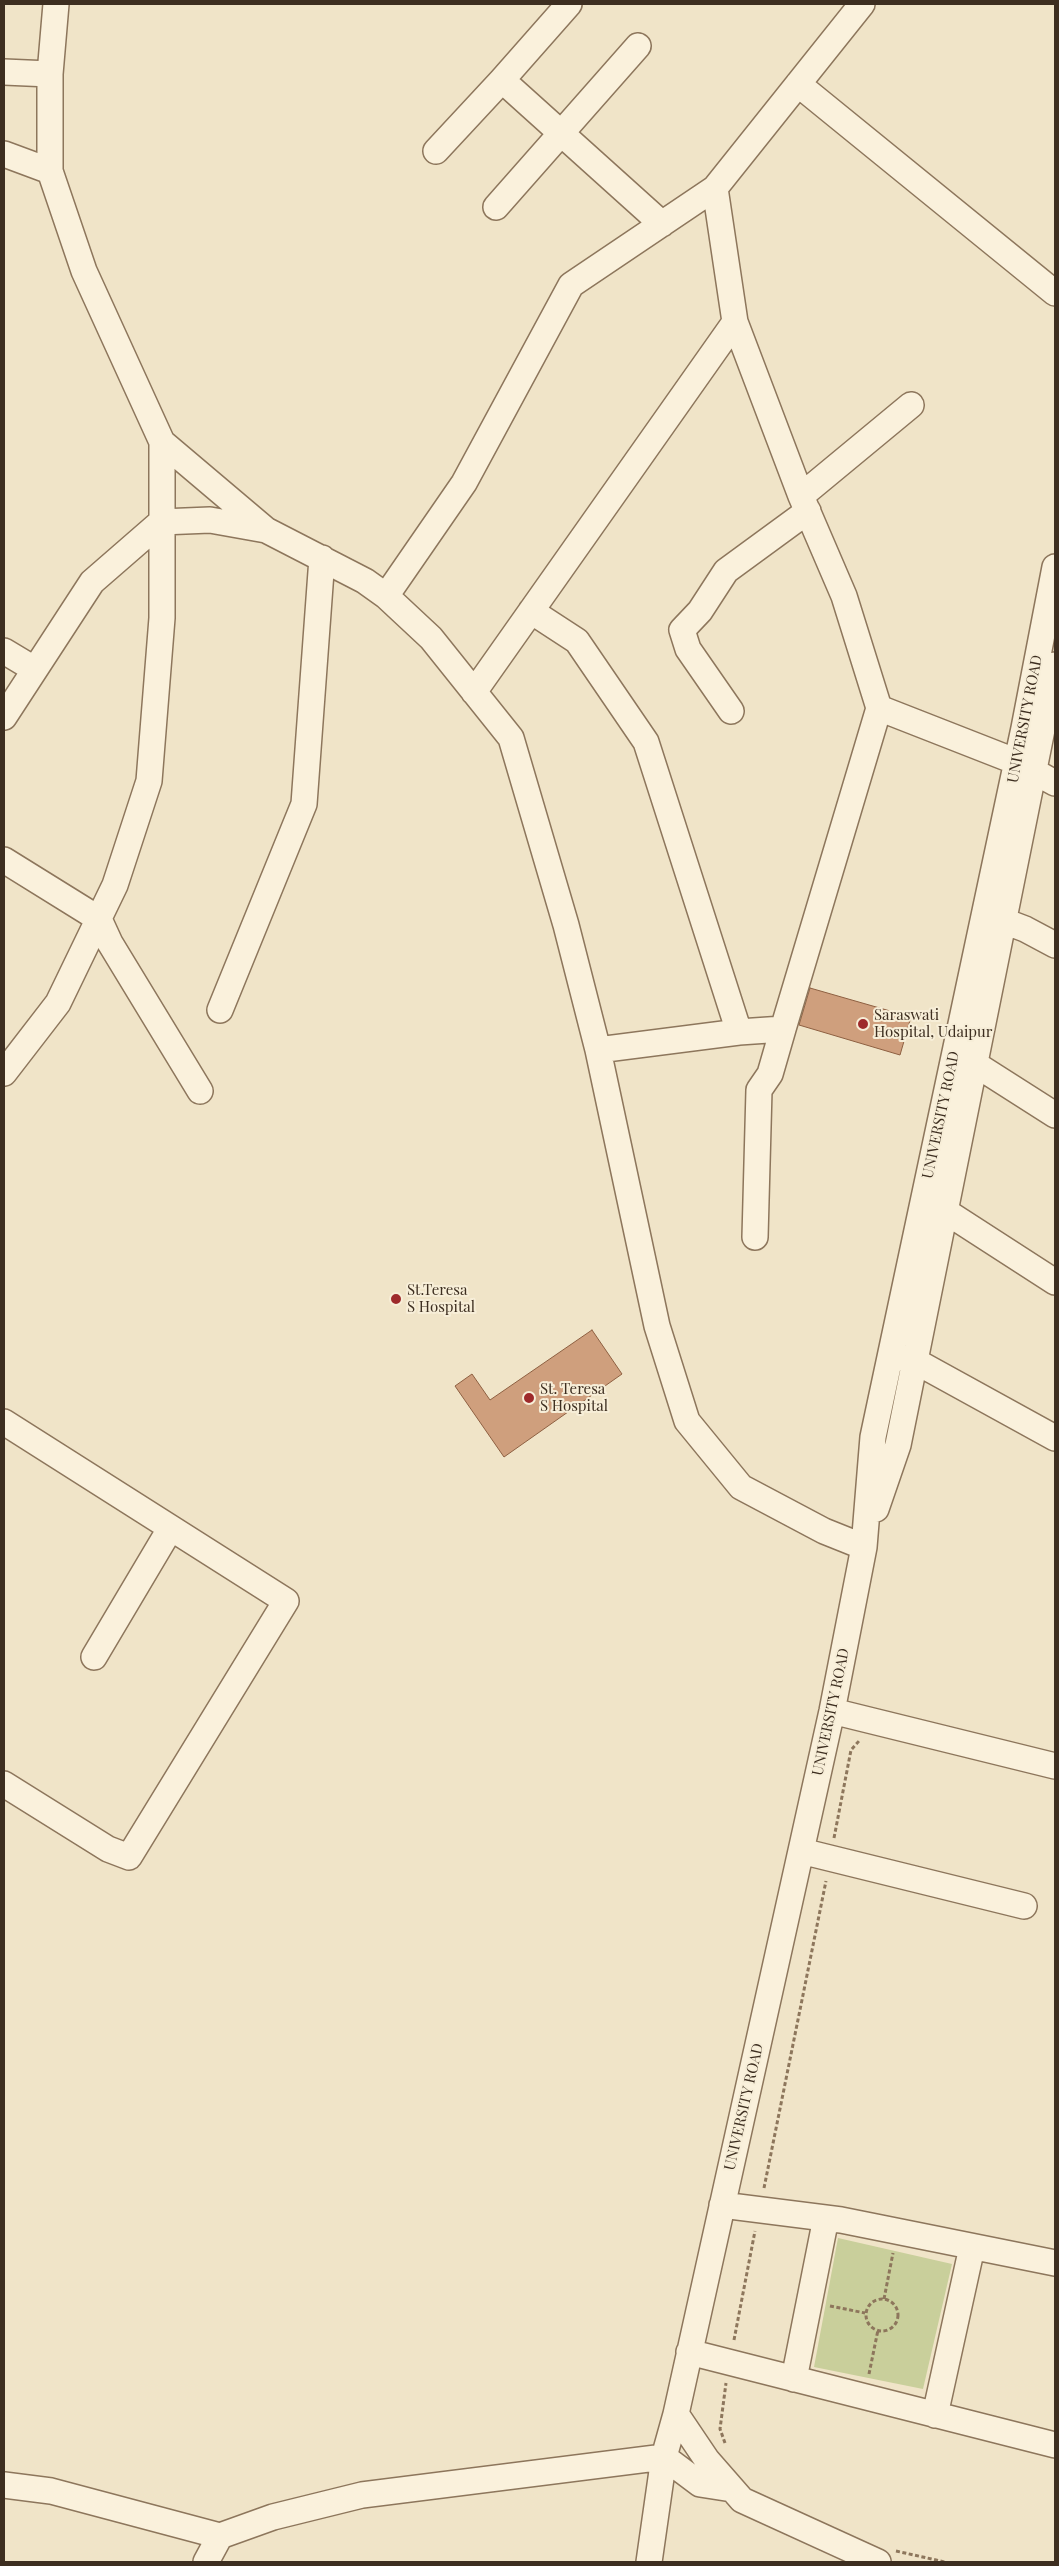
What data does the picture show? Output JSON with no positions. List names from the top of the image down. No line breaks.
{"streets":{"street":["UNIVERSITY ROAD"]},"places":["Saraswati Hospital, Udaipur","St.Teresa S Hospital","St. Teresa S Hospital"]}
